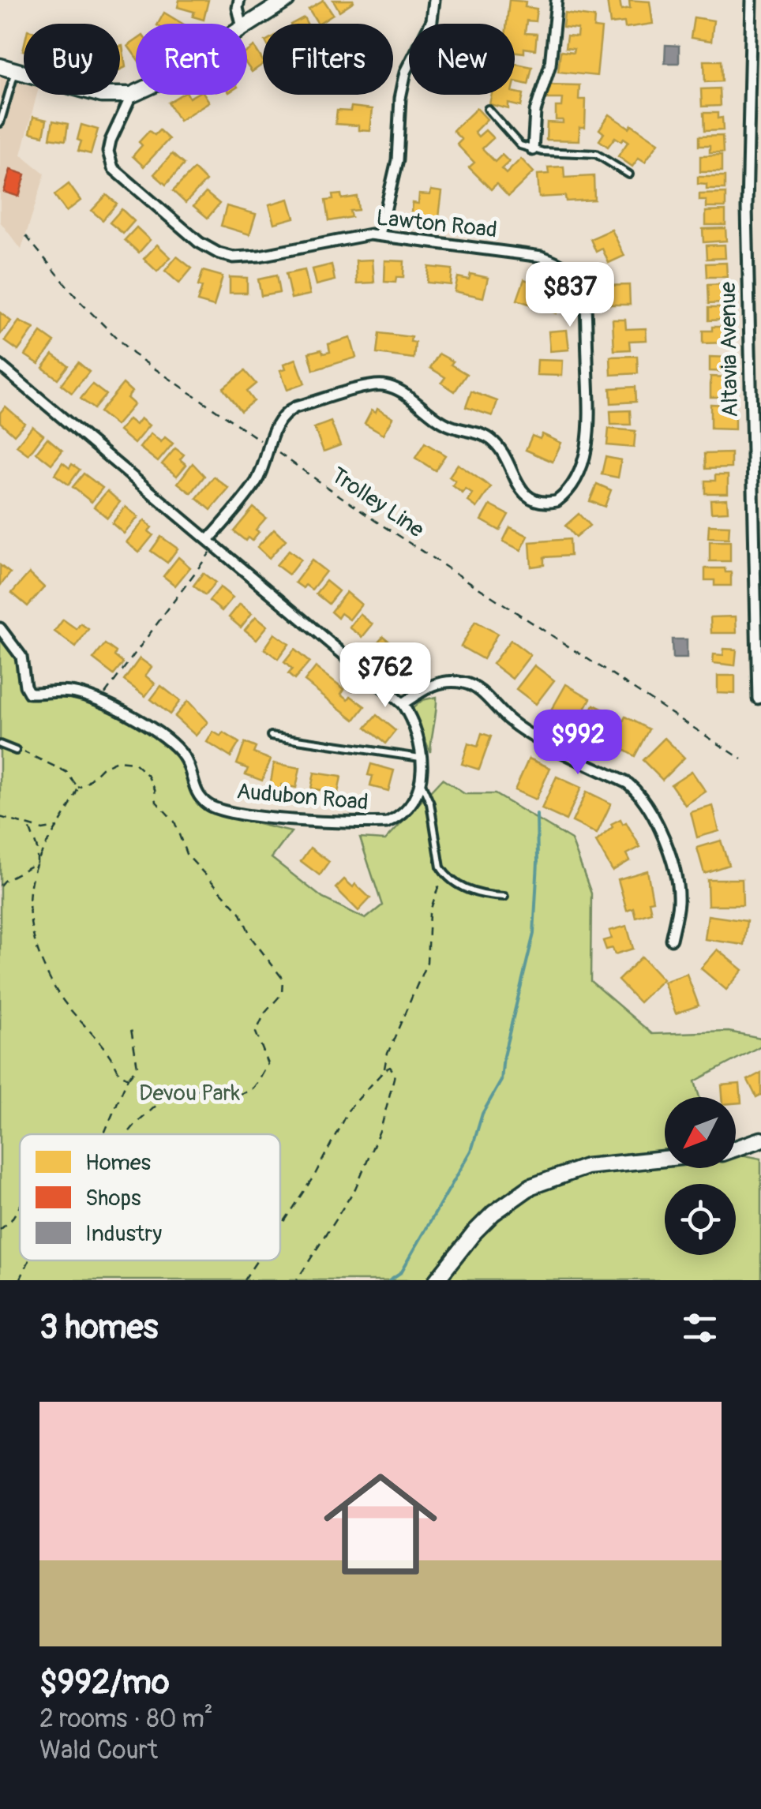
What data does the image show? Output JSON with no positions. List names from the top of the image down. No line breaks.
{"streets":{"street":["Lawton Road","Altavia Avenue","Audubon Road"],"path":["Trolley Line"]},"crossings":[["Lawton Road","Trolley Line"]],"parks":["Devou Park"],"legend":["Homes","Shops","Industry"],"north":"bottom left","page":{"chip":["Buy","Rent","Filters","New"],"price":["$837","$762","$992"],"heading":"3 homes","list":[{"name":"$992/mo","note":"2 rooms · 80 m² · Wald Court"}]}}
